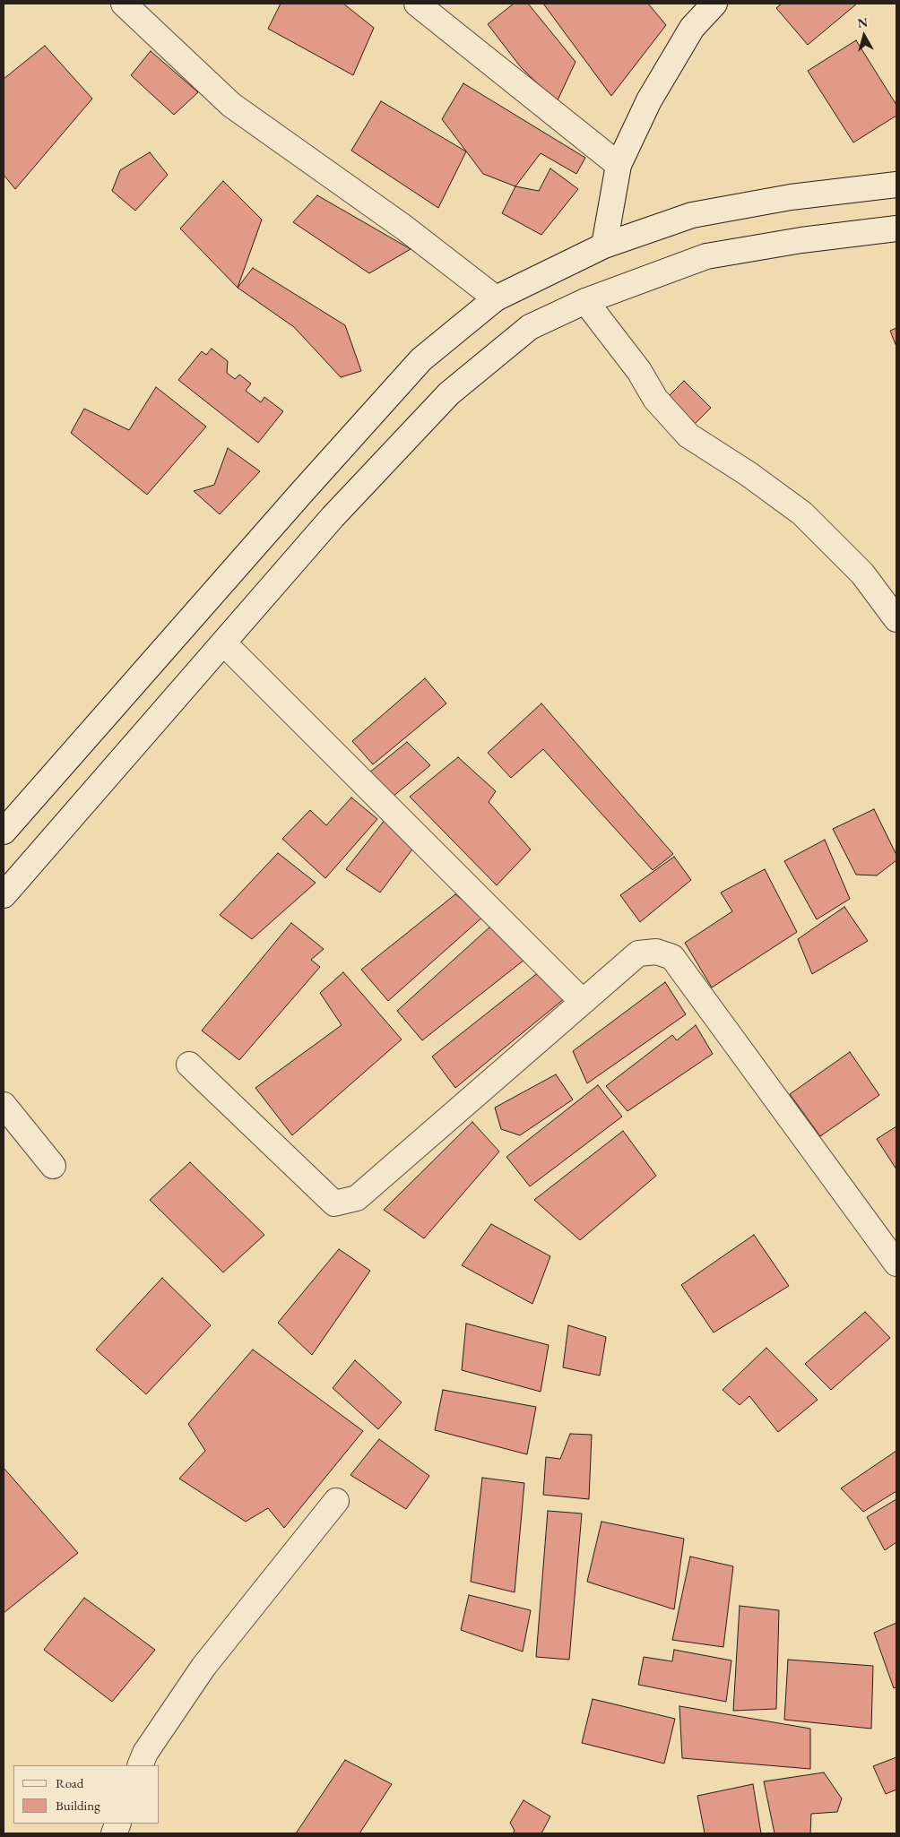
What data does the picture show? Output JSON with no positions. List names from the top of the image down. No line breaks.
{"legend":["Road","Building"],"north":"top"}
